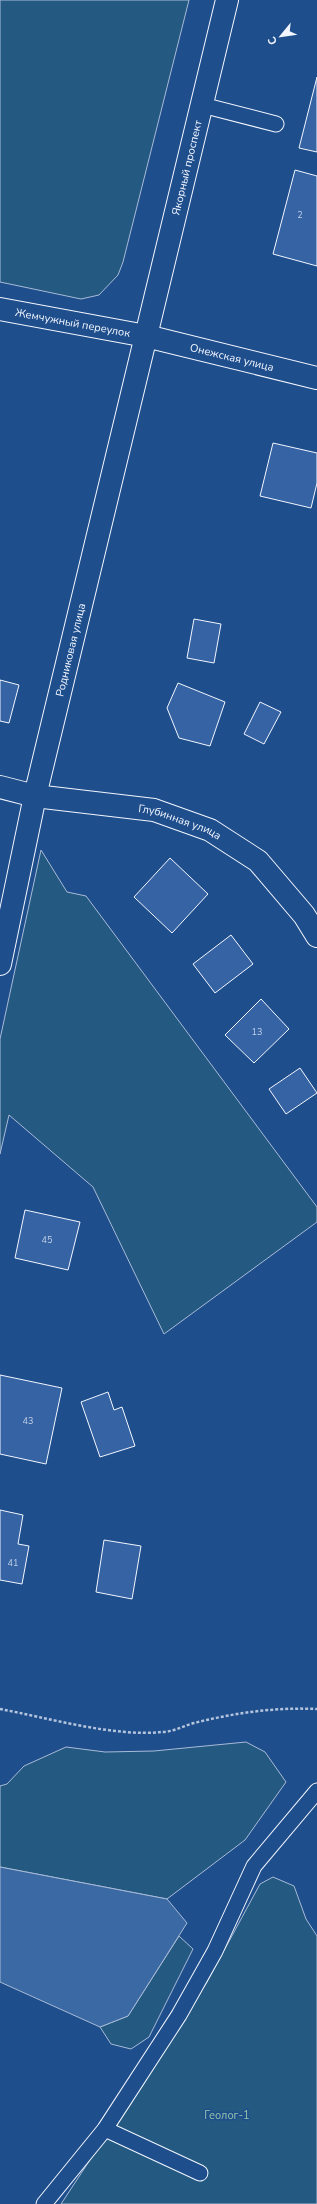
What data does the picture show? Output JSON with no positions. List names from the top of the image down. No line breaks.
{"streets":{"street":["Якорный проспект","Жемчужный переулок","Онежская улица","Родниковая улица","Глубинная улица"]},"crossings":[["Якорный проспект","Жемчужный переулок"],["Якорный проспект","Онежская улица"],["Якорный проспект","Родниковая улица"],["Жемчужный переулок","Онежская улица"],["Жемчужный переулок","Родниковая улица"],["Онежская улица","Родниковая улица"],["Родниковая улица","Глубинная улица"]],"parks":["Геолог-1"],"house_numbers":["2","13","45","43","41"],"north":"bottom left"}
